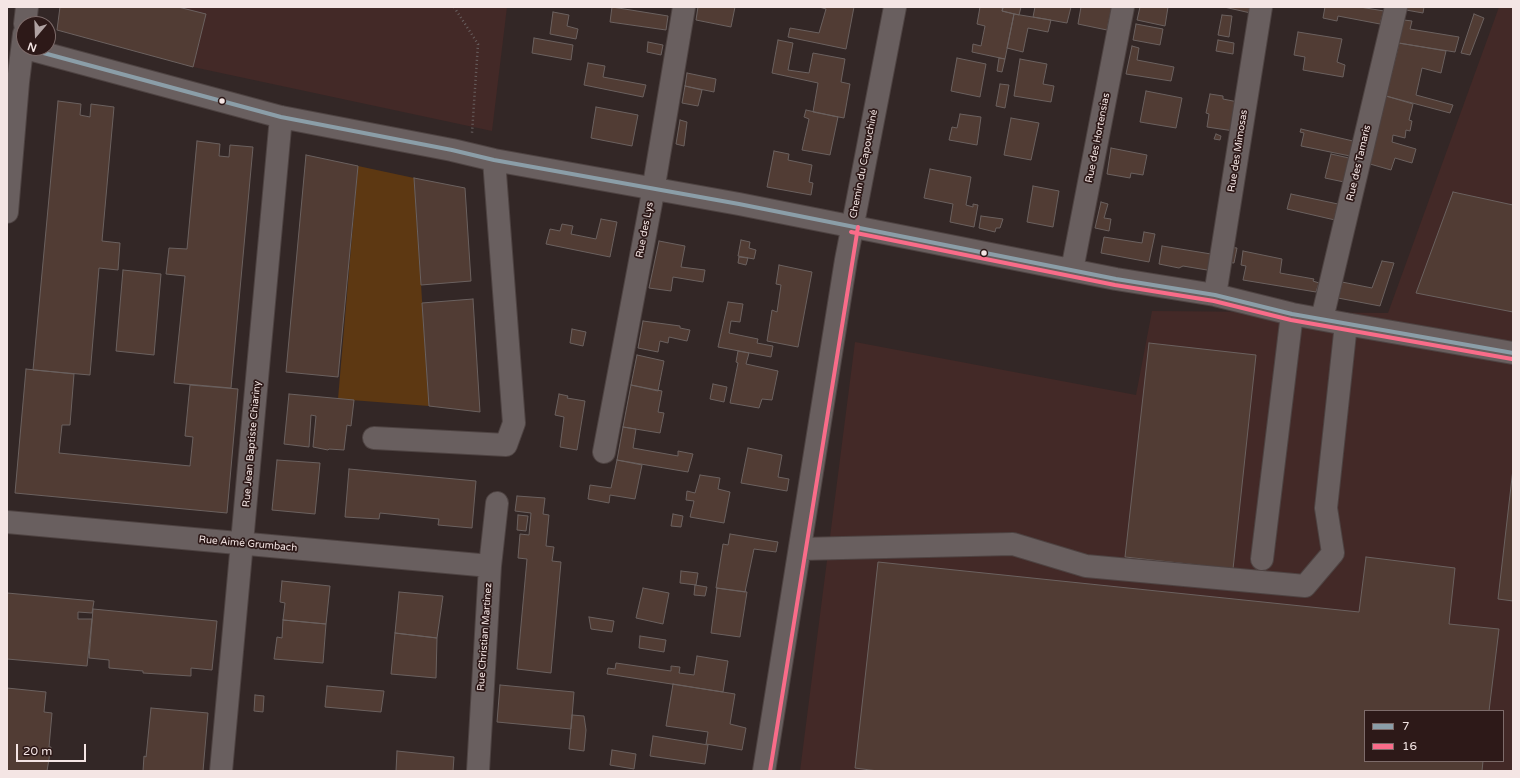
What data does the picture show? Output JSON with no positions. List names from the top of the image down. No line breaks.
{"streets":{"street":["Rue des Hortensias","Rue des Mimosas","Rue des Tamaris","Chemin du Capouchiné","Rue des Lys","Rue Jean Baptiste Chiariny","Rue Aimé Grumbach","Rue Christian Martinez"]},"crossings":[["Rue Jean Baptiste Chiariny","Rue Aimé Grumbach"],["Rue Aimé Grumbach","Rue Christian Martinez"]],"lines":["transit line 7","transit line 16"],"legend":["7","16"],"scale_bar":"20 m","north":"bottom"}
